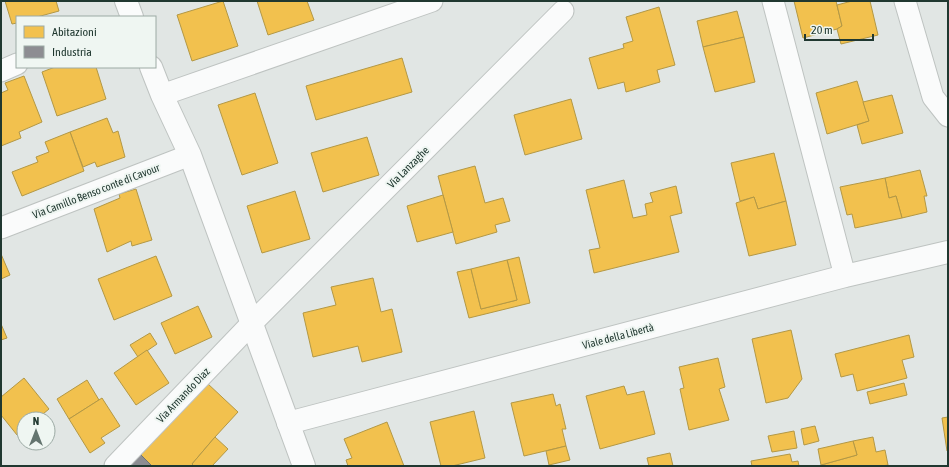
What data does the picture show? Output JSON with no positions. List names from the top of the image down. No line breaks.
{"streets":{"street":["Via Lanzaghe","Via Camillo Benso conte di Cavour","Viale della Libertà","Via Armando Diaz"]},"crossings":[["Via Lanzaghe","Via Armando Diaz"]],"legend":["Abitazioni","Industria"],"scale_bar":"20 m","north":"top"}
